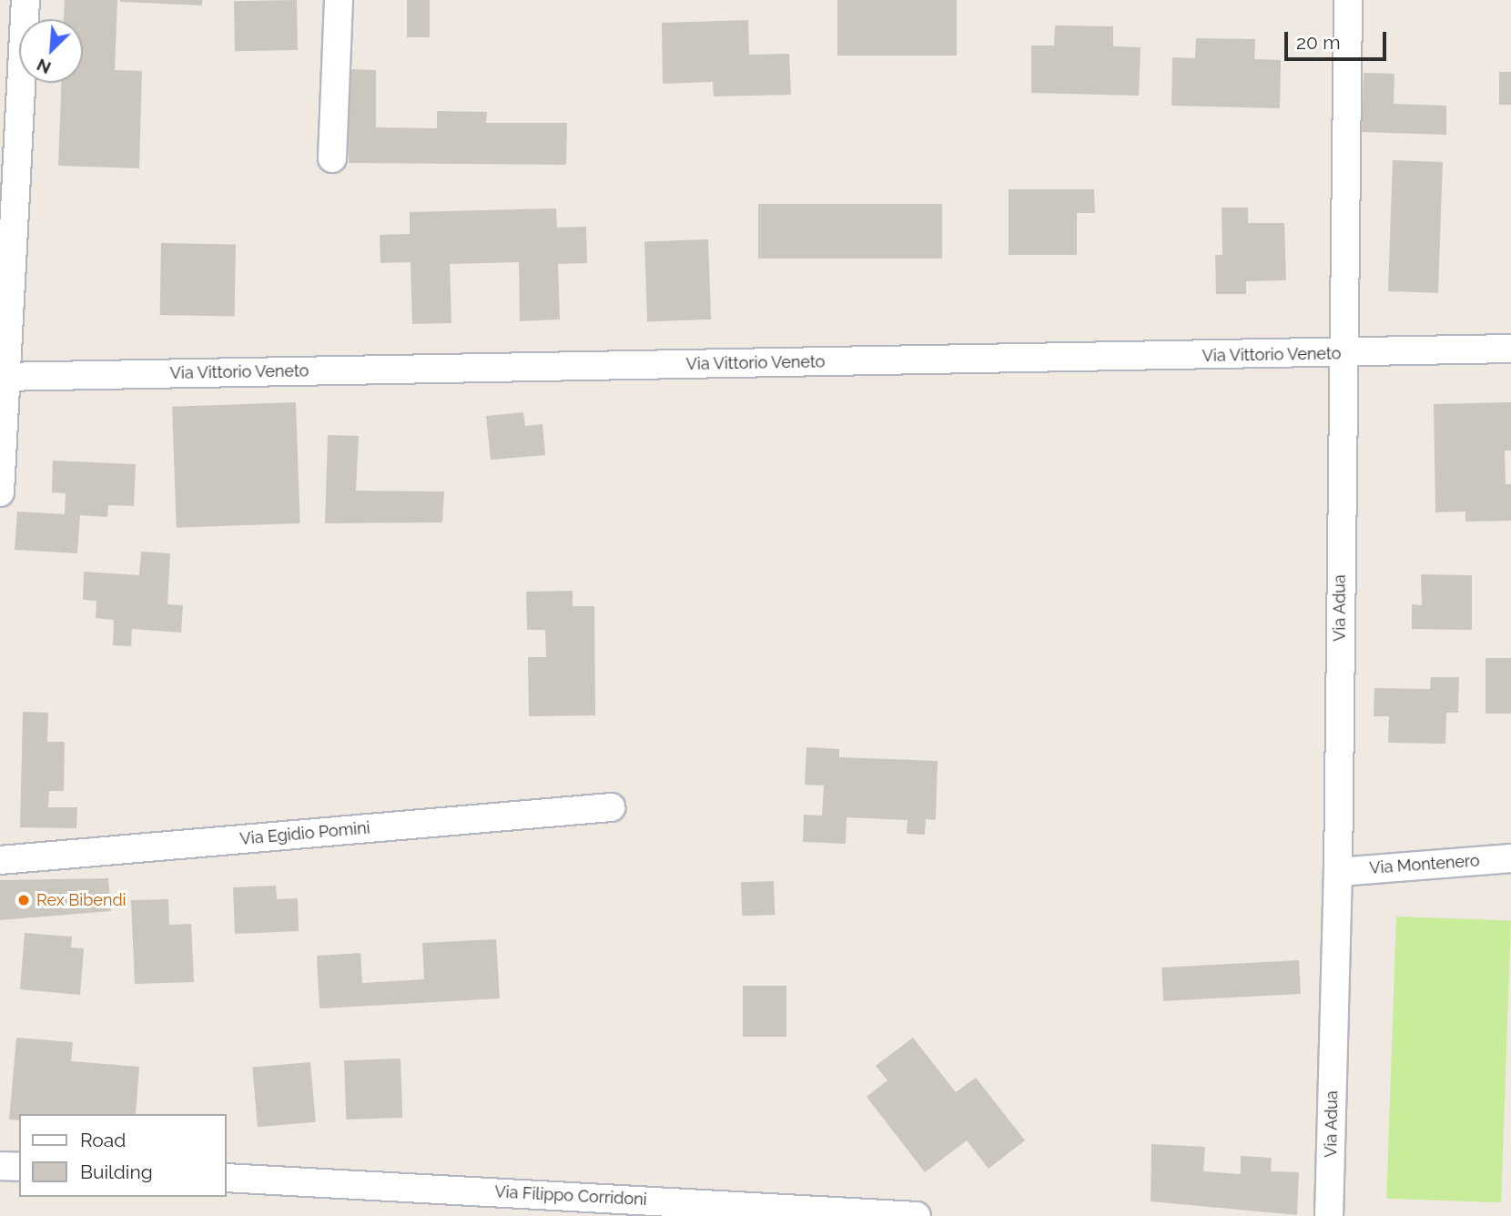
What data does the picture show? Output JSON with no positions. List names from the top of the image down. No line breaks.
{"streets":{"street":["Via Vittorio Veneto","Via Adua","Via Egidio Pomini","Via Montenero","Via Filippo Corridoni"]},"crossings":[["Via Vittorio Veneto","Via Adua"],["Via Adua","Via Montenero"]],"places":["Rex Bibendi"],"legend":["Road","Building"],"scale_bar":"20 m","north":"bottom left"}
